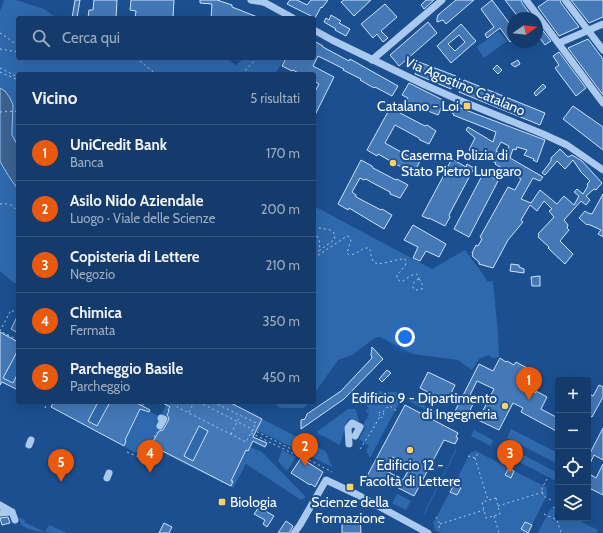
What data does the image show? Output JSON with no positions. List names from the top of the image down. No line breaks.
{"streets":{"street":["Via Agostino Catalano"]},"places":{"transit":["Catalano - Loi","Scienze della Formazione","Biologia"],"other":["Caserma Polizia di Stato Pietro Lungaro","Edificio 9 - Dipartimento di Ingegneria","Edificio 12 - Facoltà di Lettere"]},"north":"right","page":{"search":"Cerca qui","heading":["Vicino","5 risultati"],"list":[{"mark":"1","name":"UniCredit Bank","note":"Banca","value":"170 m"},{"mark":"2","name":"Asilo Nido Aziendale","note":"Luogo · Viale delle Scienze","value":"200 m"},{"mark":"3","name":"Copisteria di Lettere","note":"Negozio","value":"210 m"},{"mark":"4","name":"Chimica","note":"Fermata","value":"350 m"},{"mark":"5","name":"Parcheggio Basile","note":"Parcheggio","value":"450 m"}],"pins":["1","2","3","4","5"],"map_buttons":["+","−"]}}
